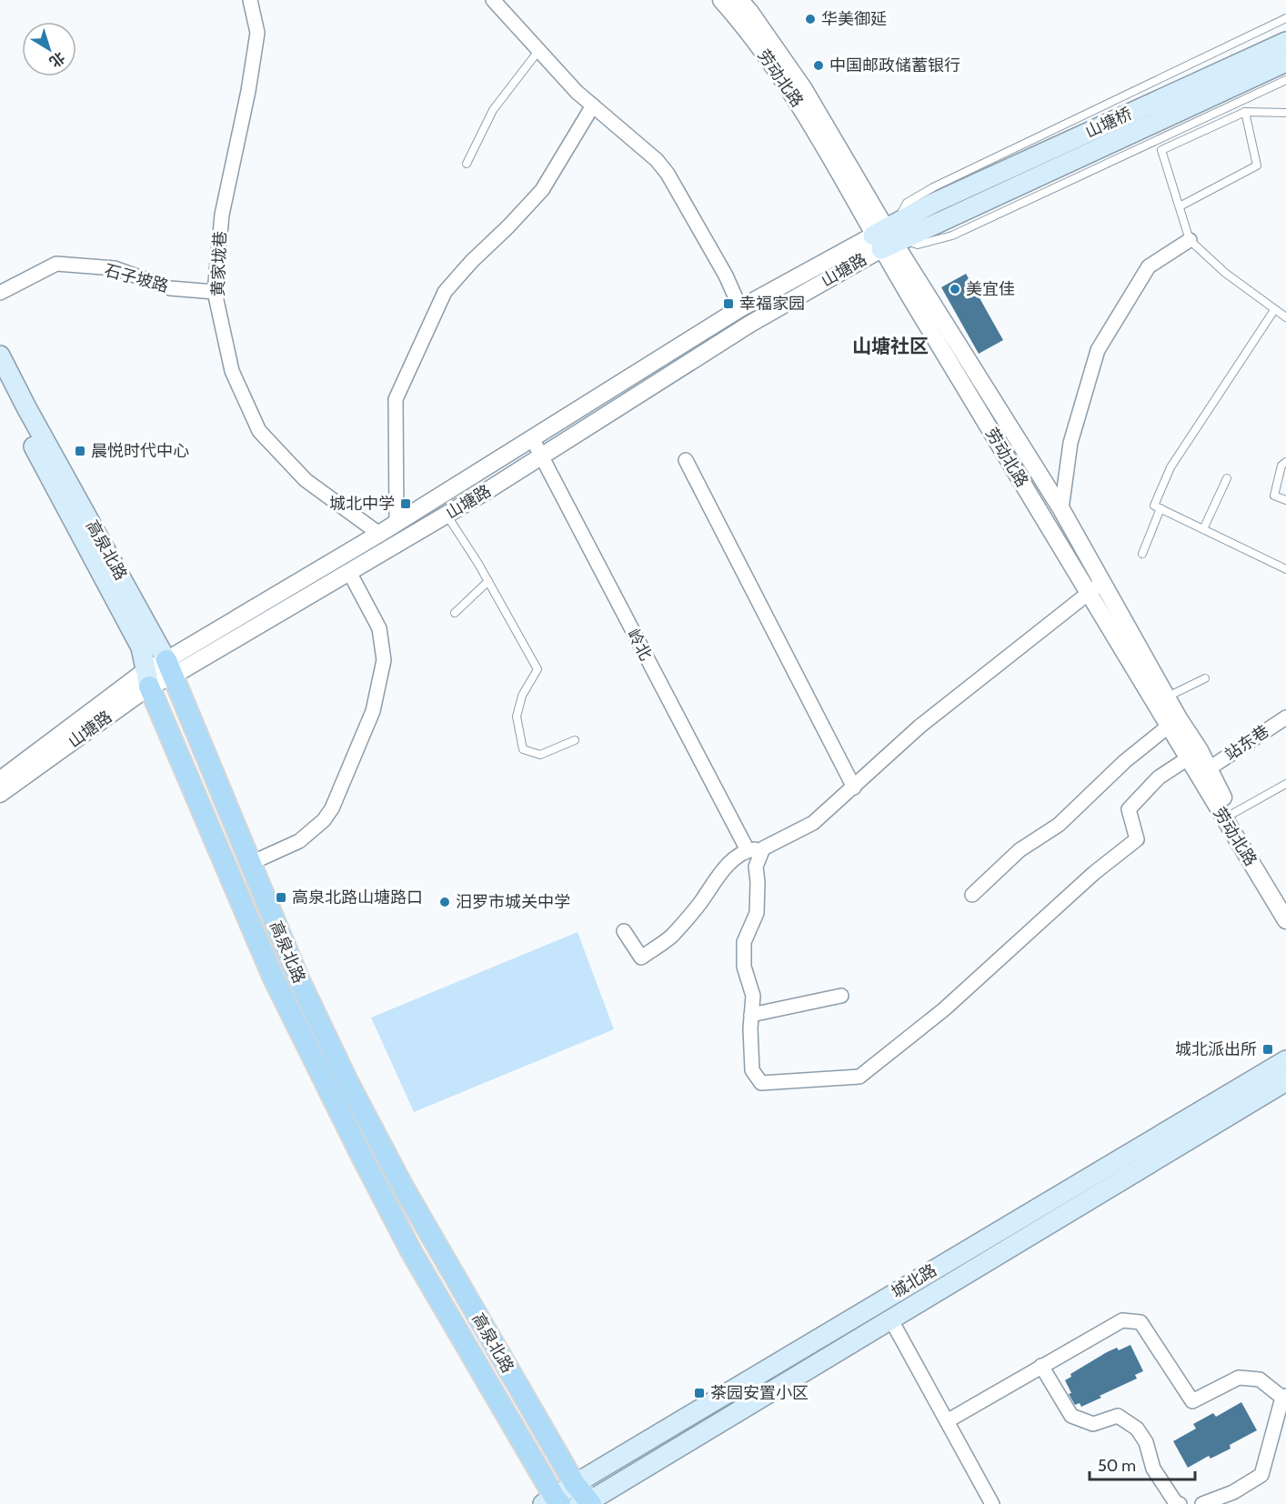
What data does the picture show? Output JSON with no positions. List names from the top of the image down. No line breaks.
{"streets":{"main road":["山塘桥","山塘路","高泉北路","城北路"],"street":["劳动北路","黄家垅巷","石子坡路","岭北","站东巷"]},"crossings":[["劳动北路","山塘路"],["劳动北路","站东巷"],["山塘桥","山塘路"],["黄家垅巷","山塘路"],["黄家垅巷","石子坡路"],["山塘路","高泉北路"],["山塘路","岭北"],["高泉北路","城北路"]],"districts":["山塘社区"],"places":{"other":["华美御延","中国邮政储蓄银行","美宜佳","汨罗市城关中学"],"transit":["幸福家园","晨悦时代中心","城北中学","高泉北路山塘路口","城北派出所","茶园安置小区"]},"scale_bar":"50 m","north":"bottom right"}
